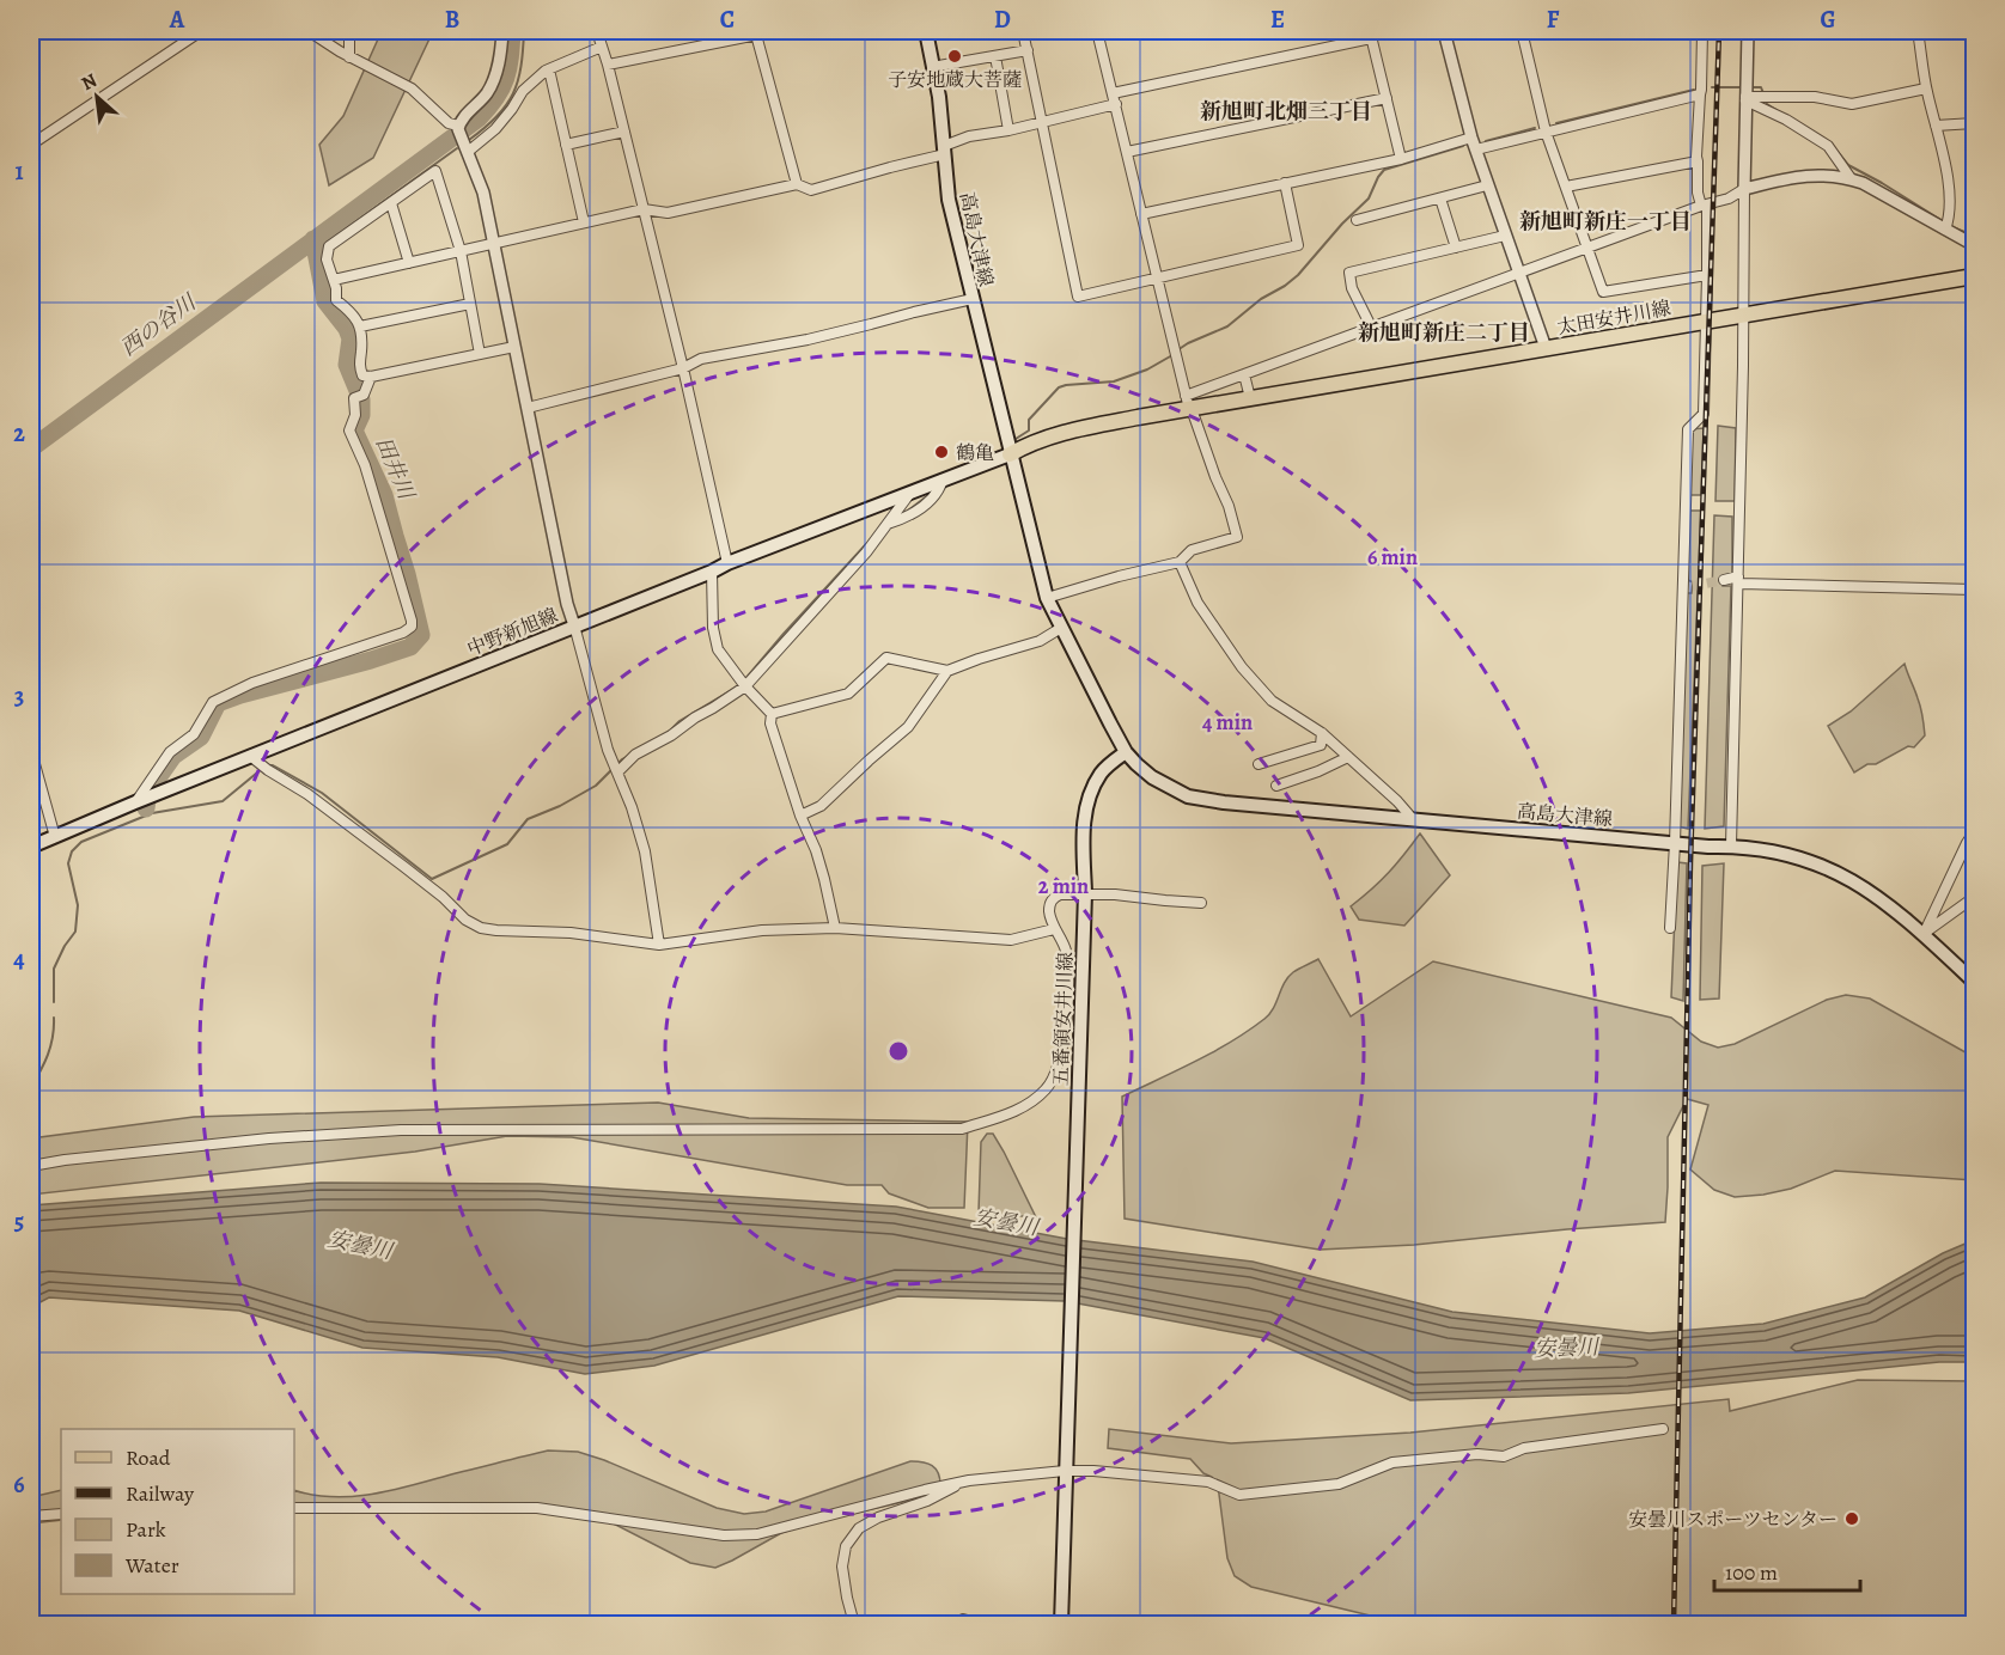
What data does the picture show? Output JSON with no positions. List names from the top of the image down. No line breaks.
{"streets":{"main road":["高島大津線","太田安井川線","中野新旭線","五番領安井川線"]},"crossings":[["高島大津線","太田安井川線"],["高島大津線","中野新旭線"],["高島大津線","五番領安井川線"],["太田安井川線","中野新旭線"]],"districts":["新旭町北畑三丁目","新旭町新庄一丁目","新旭町新庄二丁目"],"water":["西の谷川","田井川","安曇川"],"places":["子安地蔵大菩薩","鶴亀","安曇川スポーツセンター"],"legend":["Road","Railway","Park","Water"],"scale_bar":"100 m","north":"top left","grid":{"columns":["A","B","C","D","E","F","G"],"rows":["1","2","3","4","5","6"]},"rings":["6 min","4 min","2 min"]}
